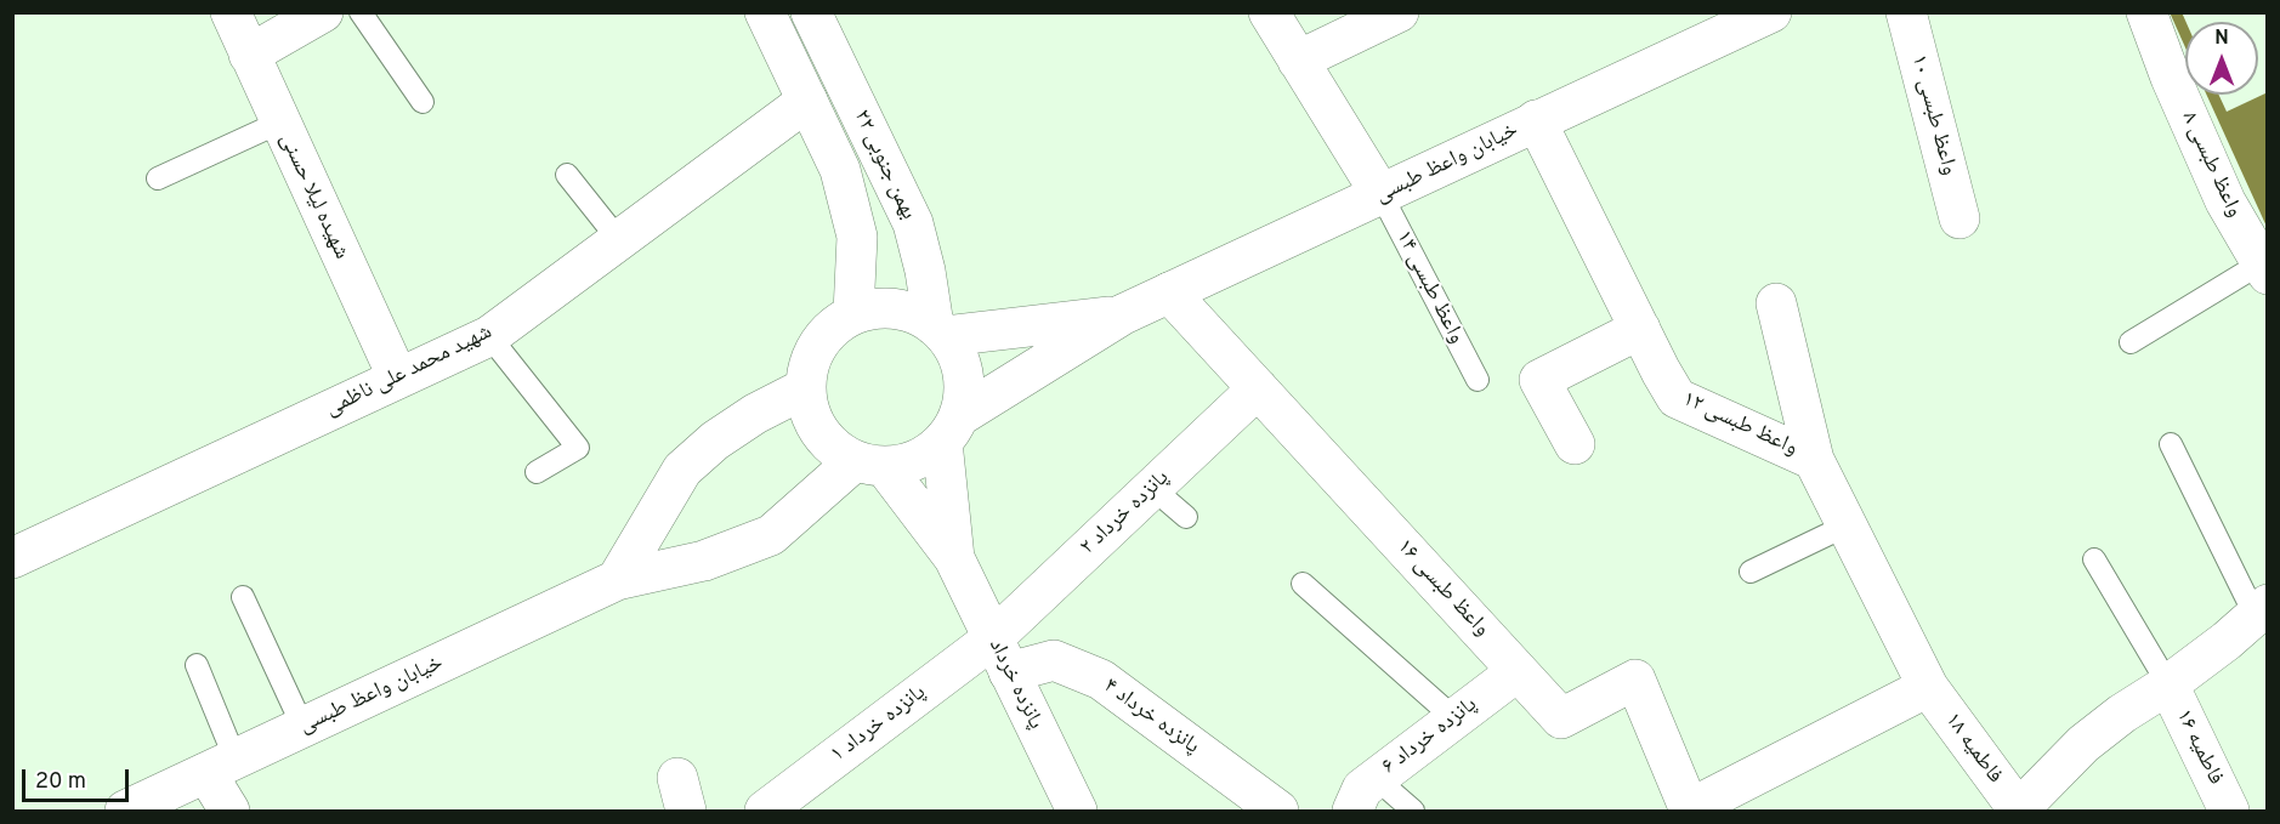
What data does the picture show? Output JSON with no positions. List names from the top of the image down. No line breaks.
{"streets":{"street":["واعظ طبسی ۱۰","خیابان واعظ طبسی","۲۲ بهمن جنوبی","واعظ طبسی ۸","شهیده لیلا حسنی","شهید محمد علی ناظمی","واعظ طبسی ۱۲","پانزده خرداد ۲","واعظ طبسی ۱۶","پانزده خرداد","پانزده خرداد ۴","پانزده خرداد ۱","پانزده خرداد ۶","فاطمیه ۱۶","فاطمیه ۱۸"],"lane":["واعظ طبسی ۱۴"]},"crossings":[["خیابان واعظ طبسی","۲۲ بهمن جنوبی"],["خیابان واعظ طبسی","واعظ طبسی ۱۴"],["خیابان واعظ طبسی","واعظ طبسی ۱۲"],["خیابان واعظ طبسی","واعظ طبسی ۱۶"],["۲۲ بهمن جنوبی","شهید محمد علی ناظمی"],["شهیده لیلا حسنی","شهید محمد علی ناظمی"],["واعظ طبسی ۱۲","فاطمیه ۱۸"],["پانزده خرداد ۲","واعظ طبسی ۱۶"],["پانزده خرداد ۲","پانزده خرداد"],["پانزده خرداد ۲","پانزده خرداد ۴"],["پانزده خرداد ۲","پانزده خرداد ۱"],["واعظ طبسی ۱۶","پانزده خرداد ۶"],["پانزده خرداد","پانزده خرداد ۴"],["پانزده خرداد","پانزده خرداد ۱"],["پانزده خرداد ۴","پانزده خرداد ۱"]],"scale_bar":"20 m","north":"top"}
